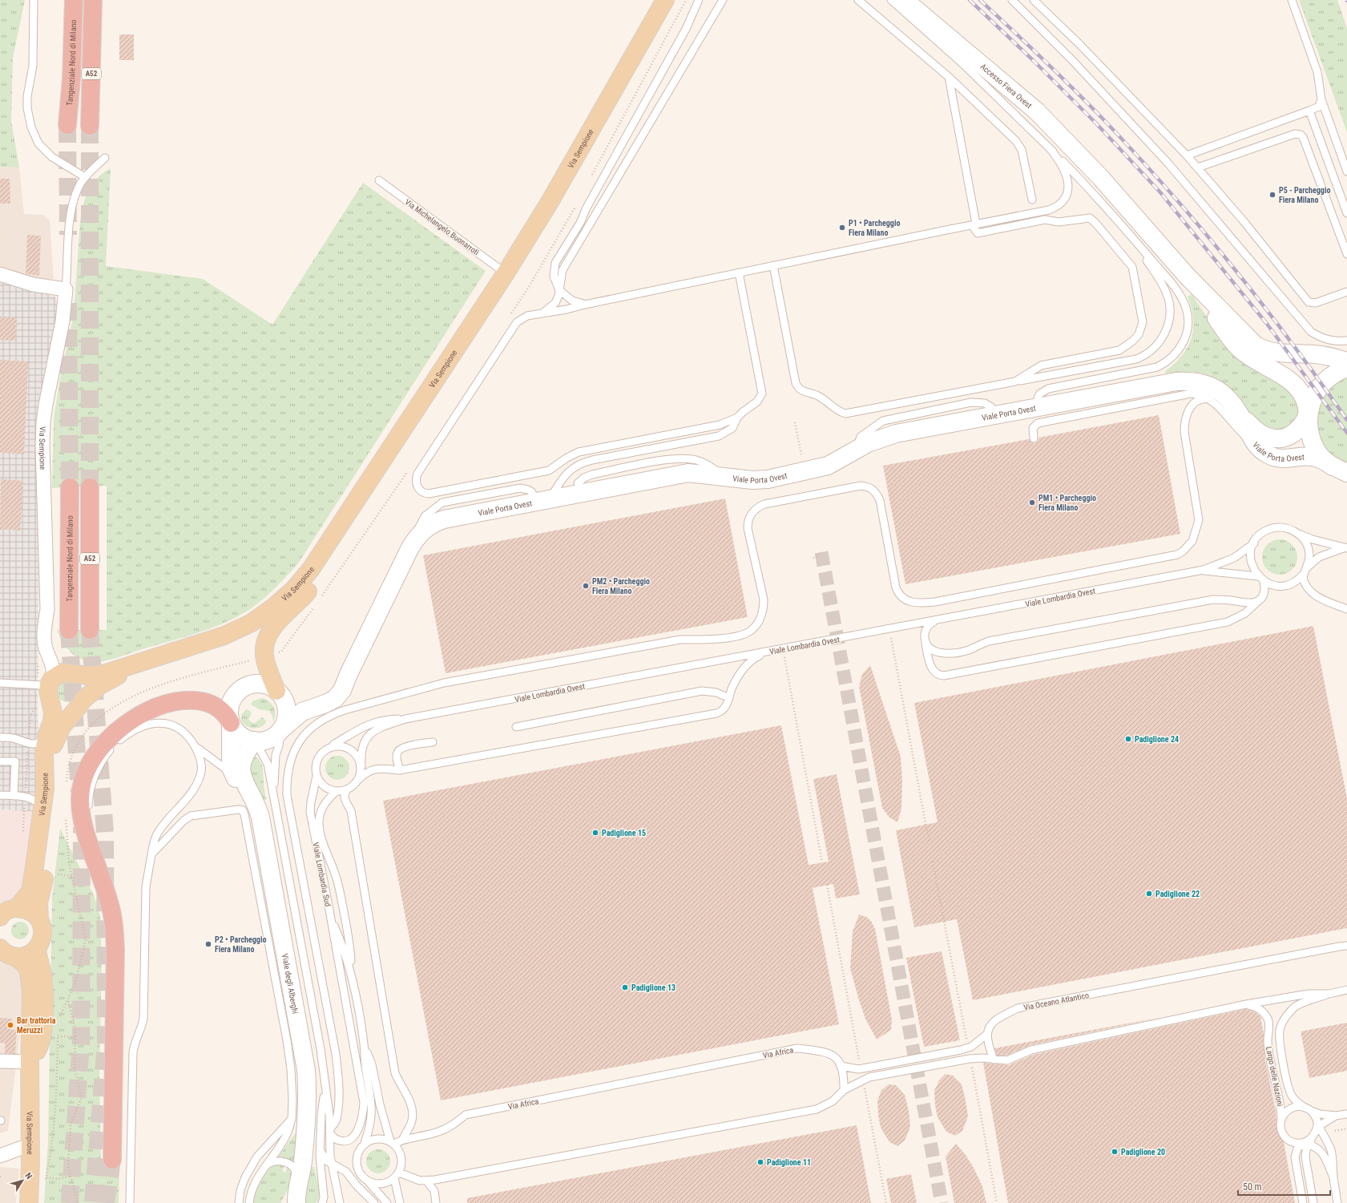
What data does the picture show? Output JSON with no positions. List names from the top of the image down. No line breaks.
{"streets":{"highway":["Tangenziale Nord di Milano","A52"],"main road":["Via Sempione"],"street":["Accesso Fiera Ovest","Viale Porta Ovest","Viale degli Alberghi"],"lane":["Via Michelangelo Buonarroti","Viale Lombardia Ovest","Viale Lombardia Sud","Via Oceano Atlantico","Via Africa","Largo delle Nazioni"]},"crossings":[["Via Sempione","Via Michelangelo Buonarroti"],["Viale Porta Ovest","Viale degli Alberghi"],["Viale Lombardia Ovest","Viale Lombardia Sud"],["Viale Lombardia Sud","Via Africa"]],"places":["P5 - Parcheggio Fiera Milano","P1 • Parcheggio Fiera Milano","PM1 • Parcheggio Fiera Milano","PM2 • Parcheggio Fiera Milano","Padiglione 24","Padiglione 15","Padiglione 22","P2 • Parcheggio Fiera Milano","Padiglione 13","Bar trattoria Meruzzi","Padiglione 20","Padiglione 11"],"scale_bar":"50 m","north":"top right"}
